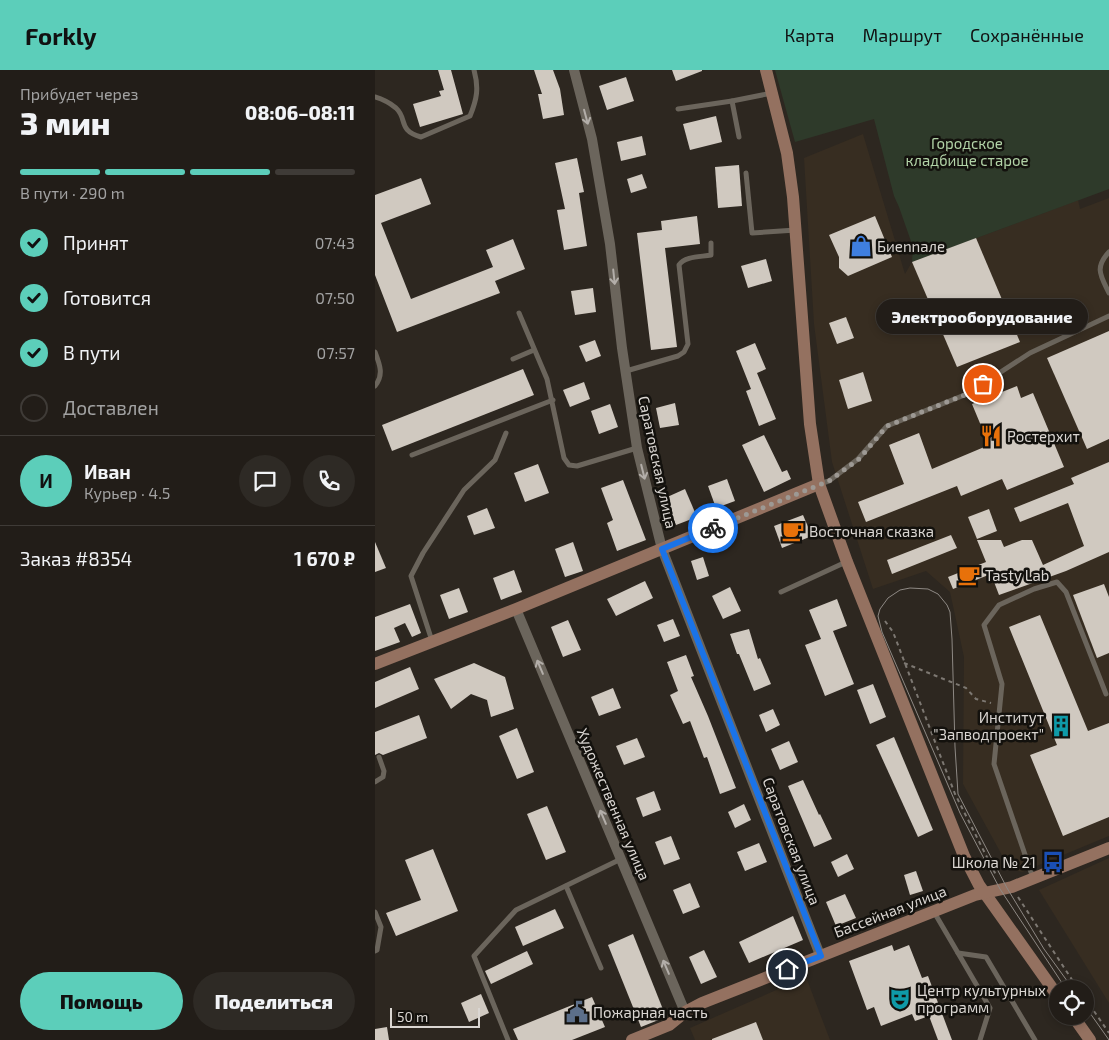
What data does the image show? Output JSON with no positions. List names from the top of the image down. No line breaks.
{"streets":{"main road":["Бассейная улица"],"street":["Саратовская улица","Художественная улица"]},"crossings":[["Саратовская улица","Бассейная улица"],["Художественная улица","Бассейная улица"]],"one_way":["Саратовская улица","Художественная улица"],"parks":["Городское кладбище старое"],"places":{"shop":["Биеnnале"],"other":["Электрооборудование"],"restaurant":["Ростерхит"],"cafe":["Восточная сказка","Tasty Lab"],"building":["Институт \"Запводпроект\""],"bus stop":["Школа № 21"],"theatre":["Центр культурных программ"],"public building":["Пожарная часть"]},"scale_bar":"50 m","page":{"header":"Forkly","nav":["Карта","Маршрут","Сохранённые"],"heading":["3 мин","Прибудет через","08:06–08:11"],"panel":["Иван","Курьер · 4.5","Заказ #8354","1 670 ₽"],"bar":"В пути · 290 m","list":[["Принят","07:43"],["Готовится","07:50"],["В пути","07:57"],"Доставлен"],"bubble":"Электрооборудование","round":"И","buttons":["Помощь","Поделиться"],"scale":"50 m"}}
